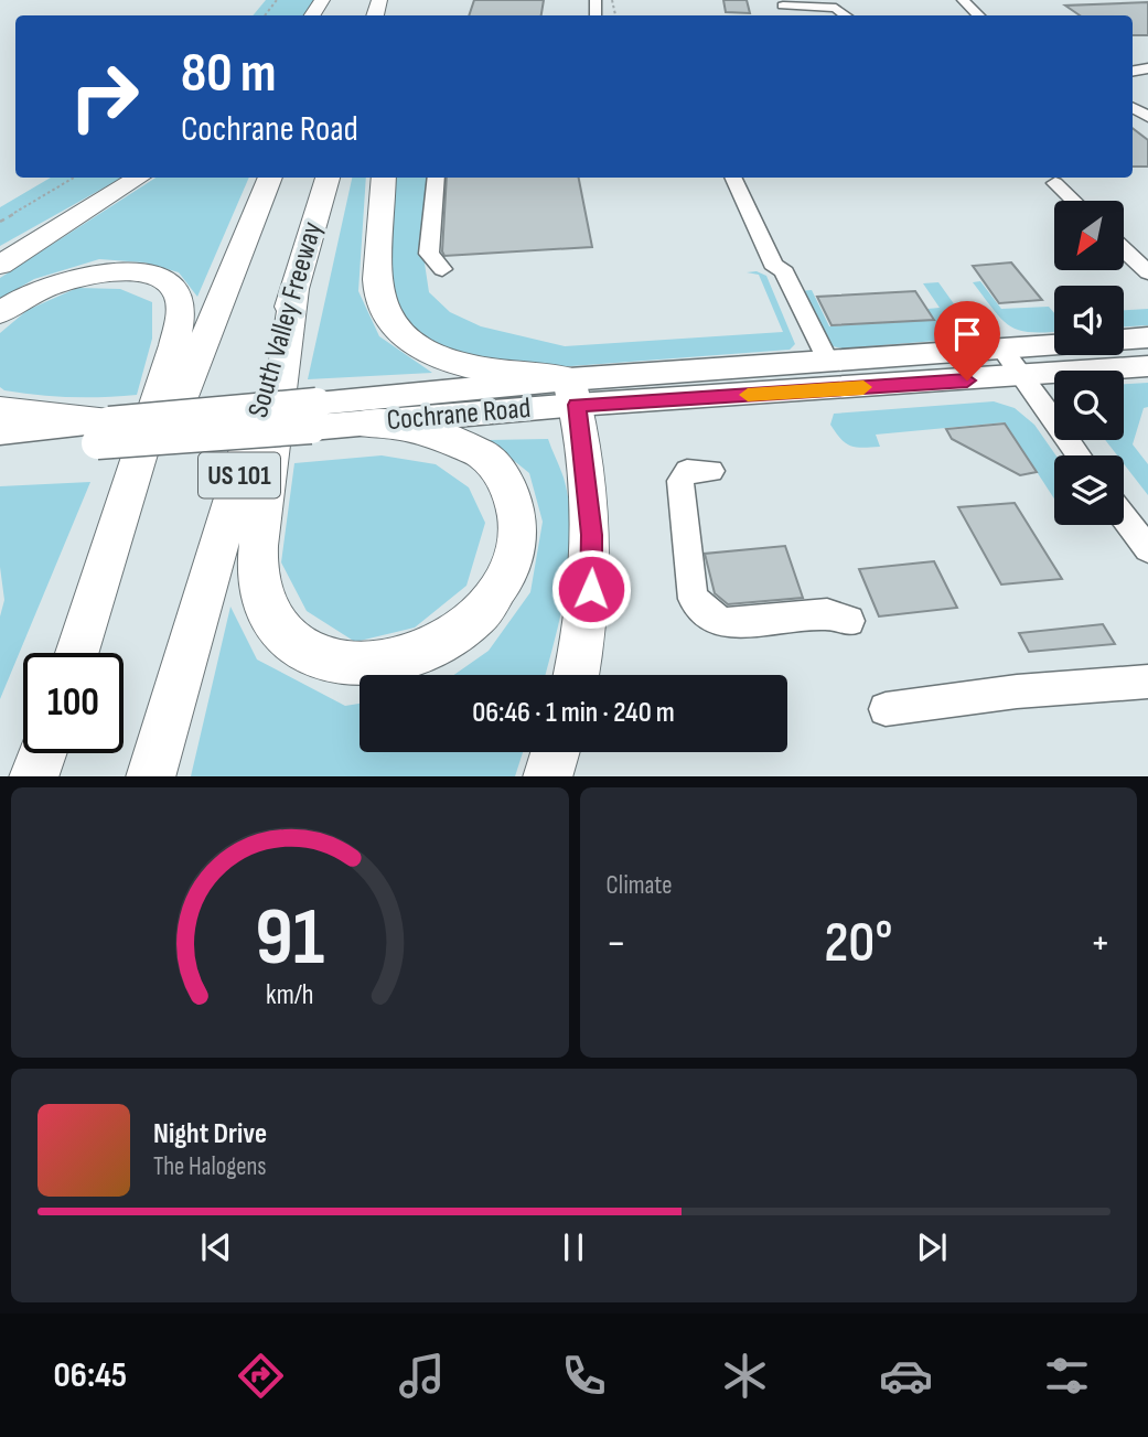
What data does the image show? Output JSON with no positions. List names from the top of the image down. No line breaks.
{"streets":{"highway":["South Valley Freeway","US 101"],"main road":["Cochrane Road"]},"north":"bottom left","page":{"turn":["80 m","Cochrane Road"],"limit":"100","trip":"06:46 · 1 min · 240 m","tile":"Climate","heat":["−","20°","+"],"song":["Night Drive","The Halogens"],"tabs":"06:45","gauge":["91","km/h"]}}
